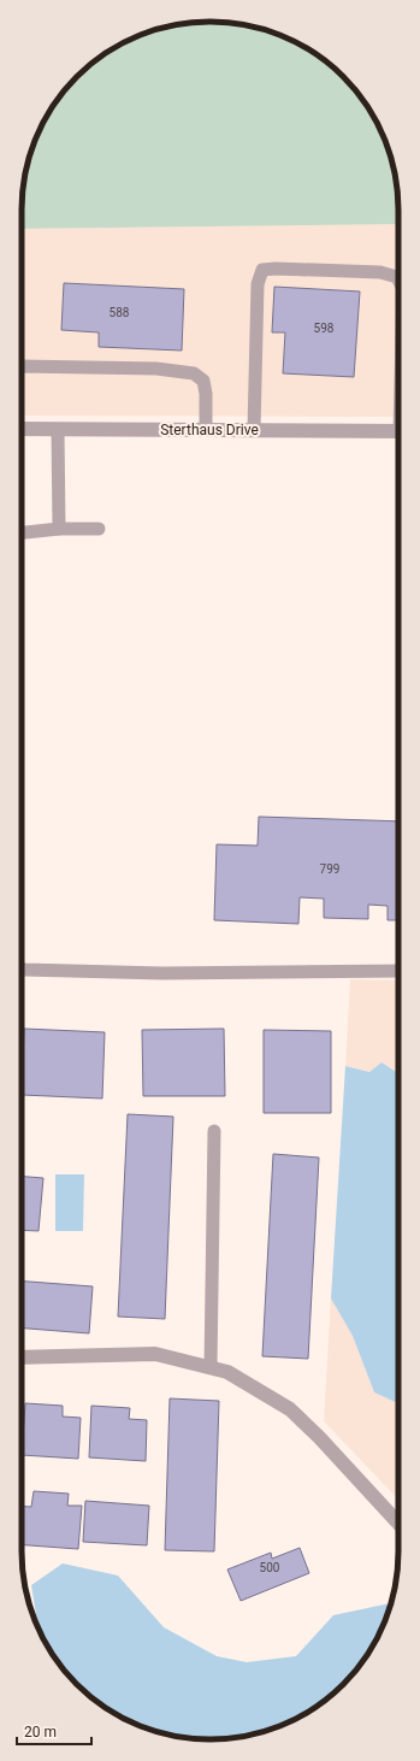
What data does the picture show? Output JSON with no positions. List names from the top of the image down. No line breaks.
{"streets":{"street":["Sterthaus Drive"]},"house_numbers":["588","598","799","500"],"scale_bar":"20 m"}
